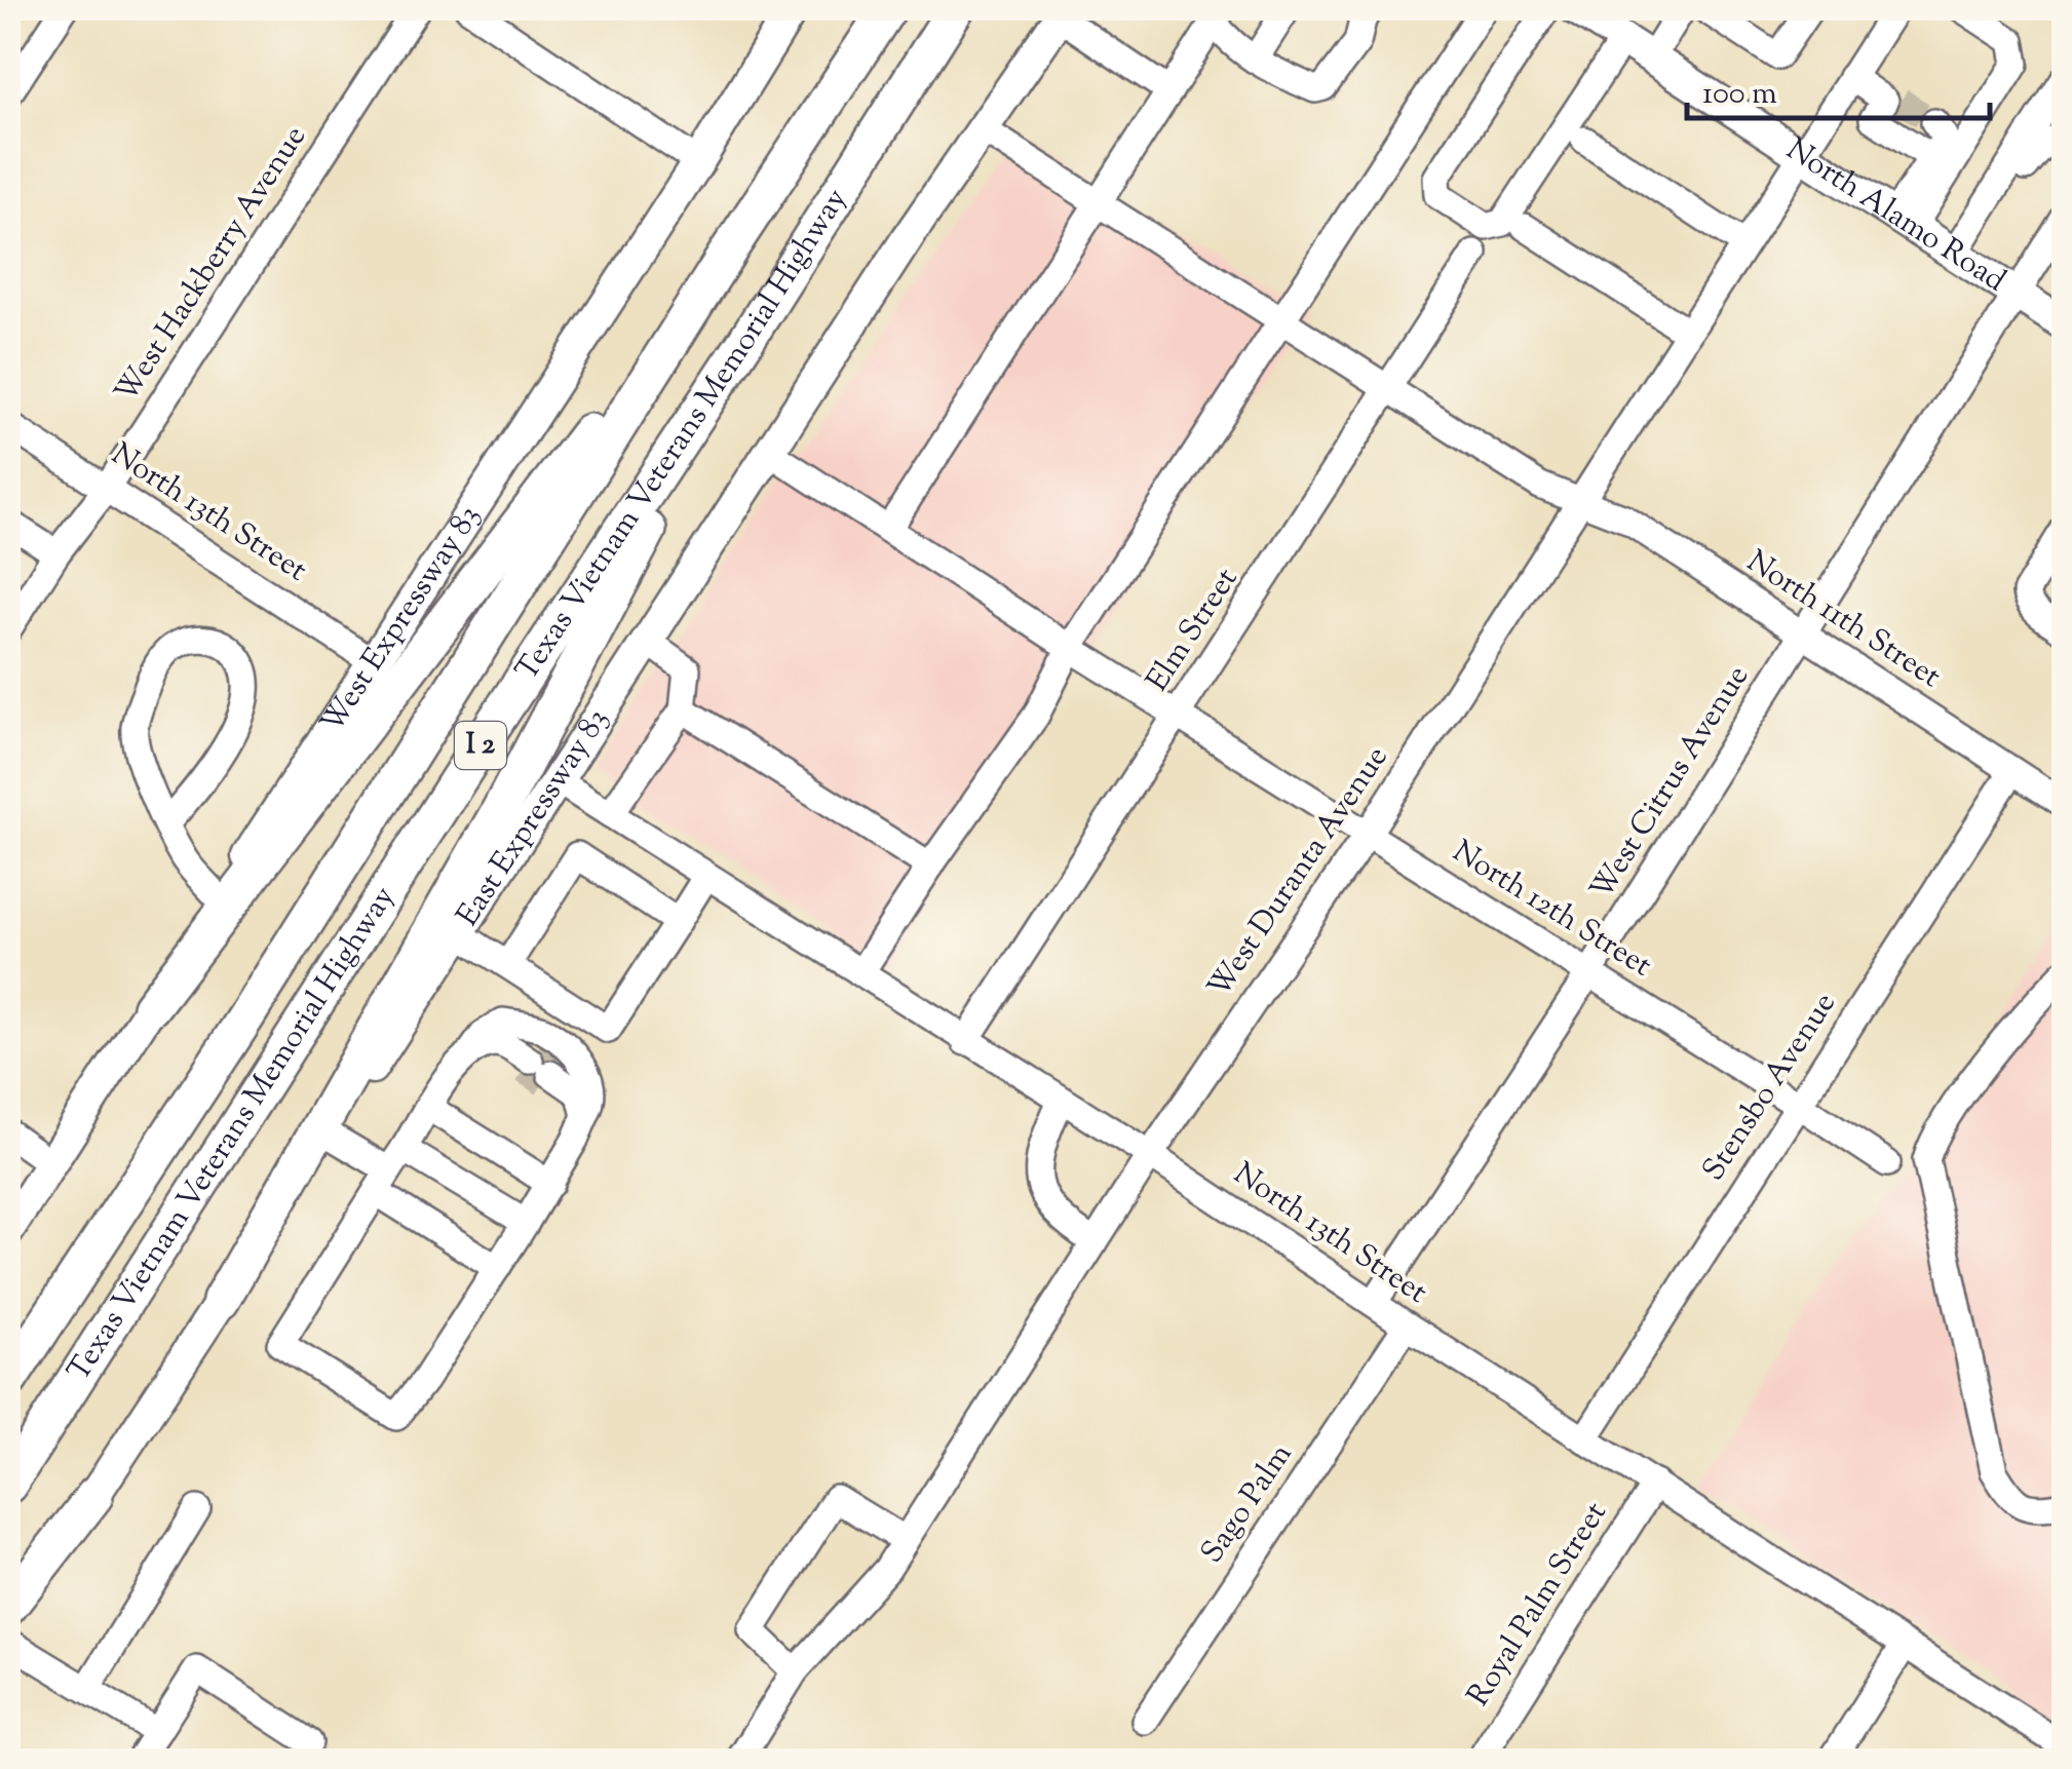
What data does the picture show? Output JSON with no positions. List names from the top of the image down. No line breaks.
{"streets":{"highway":["Texas Vietnam Veterans Memorial Highway","I 2"],"main road":["North Alamo Road","West Expressway 83","East Expressway 83"],"street":["West Hackberry Avenue","North 13th Street","North 11th Street","Elm Street","West Citrus Avenue","West Duranta Avenue","North 12th Street","Stensbo Avenue","Sago Palm","Royal Palm Street"]},"crossings":[["North Alamo Road","West Citrus Avenue"],["North Alamo Road","West Duranta Avenue"],["West Hackberry Avenue","North 13th Street"],["North 13th Street","West Expressway 83"],["North 13th Street","Elm Street"],["North 13th Street","West Citrus Avenue"],["North 13th Street","East Expressway 83"],["North 13th Street","West Duranta Avenue"],["North 13th Street","Stensbo Avenue"],["North 13th Street","Sago Palm"],["North 13th Street","Royal Palm Street"],["North 11th Street","Elm Street"],["North 11th Street","West Citrus Avenue"],["North 11th Street","East Expressway 83"],["North 11th Street","West Duranta Avenue"],["North 11th Street","Stensbo Avenue"],["Elm Street","North 12th Street"],["West Citrus Avenue","North 12th Street"],["East Expressway 83","North 12th Street"],["West Duranta Avenue","North 12th Street"],["North 12th Street","Stensbo Avenue"]],"scale_bar":"100 m"}
